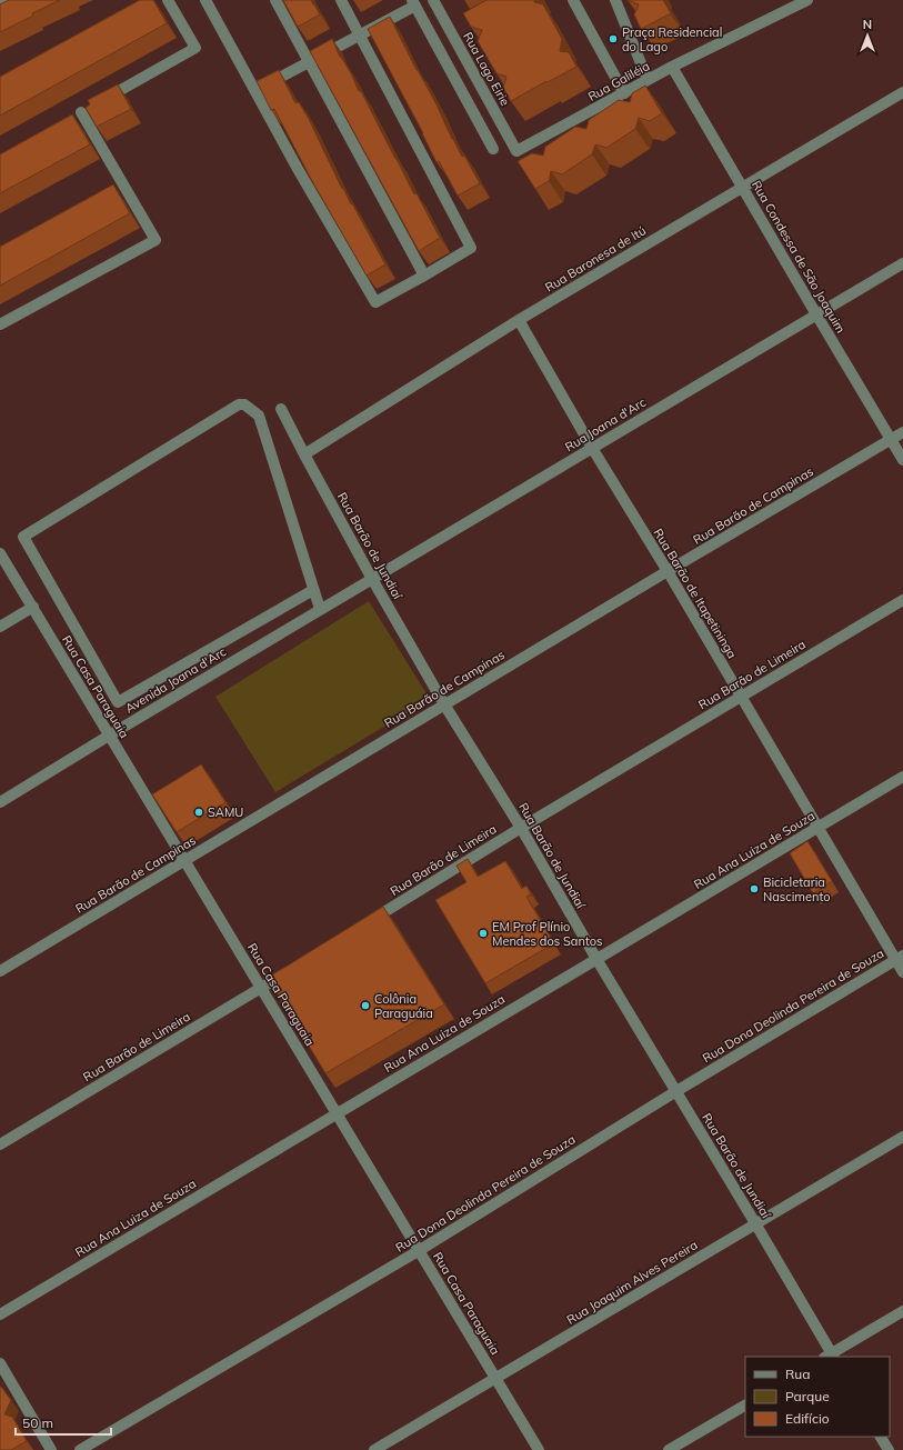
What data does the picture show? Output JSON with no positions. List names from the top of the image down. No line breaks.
{"streets":{"street":["Rua Lago Eirie","Rua Galiléia","Rua Condessa de São Joaquim","Rua Baronesa de Itú","Rua Joana d'Arc","Rua Barão de Campinas","Rua Barão de Jundiaí","Rua Barão de Itapetininga","Rua Barão de Limeira","Avenida Joana d'Arc","Rua Casa Paraguaia","Rua Ana Luiza de Souza","Rua Dona Deolinda Pereira de Souza","Rua Joaquim Alves Pereira"]},"crossings":[["Rua Lago Eirie","Rua Galiléia"],["Rua Galiléia","Rua Condessa de São Joaquim"],["Rua Condessa de São Joaquim","Rua Baronesa de Itú"],["Rua Condessa de São Joaquim","Rua Joana d'Arc"],["Rua Condessa de São Joaquim","Rua Barão de Campinas"],["Rua Baronesa de Itú","Rua Barão de Jundiaí"],["Rua Baronesa de Itú","Rua Barão de Itapetininga"],["Rua Joana d'Arc","Rua Barão de Jundiaí"],["Rua Joana d'Arc","Rua Barão de Itapetininga"],["Rua Joana d'Arc","Avenida Joana d'Arc"],["Rua Barão de Campinas","Rua Barão de Jundiaí"],["Rua Barão de Campinas","Rua Barão de Itapetininga"],["Rua Barão de Campinas","Rua Casa Paraguaia"],["Rua Barão de Jundiaí","Rua Barão de Limeira"],["Rua Barão de Jundiaí","Rua Ana Luiza de Souza"],["Rua Barão de Jundiaí","Rua Dona Deolinda Pereira de Souza"],["Rua Barão de Jundiaí","Rua Joaquim Alves Pereira"],["Rua Barão de Itapetininga","Rua Barão de Limeira"],["Rua Barão de Itapetininga","Rua Ana Luiza de Souza"],["Rua Barão de Itapetininga","Rua Dona Deolinda Pereira de Souza"],["Rua Barão de Limeira","Rua Casa Paraguaia"],["Avenida Joana d'Arc","Rua Casa Paraguaia"],["Rua Casa Paraguaia","Rua Ana Luiza de Souza"],["Rua Casa Paraguaia","Rua Dona Deolinda Pereira de Souza"],["Rua Casa Paraguaia","Rua Joaquim Alves Pereira"]],"places":["Praça Residencial do Lago","SAMU","Bicicletaria Nascimento","EM Prof Plínio Mendes dos Santos","Colônia Paraguáia"],"legend":["Rua","Parque","Edifício"],"scale_bar":"50 m","north":"top"}
